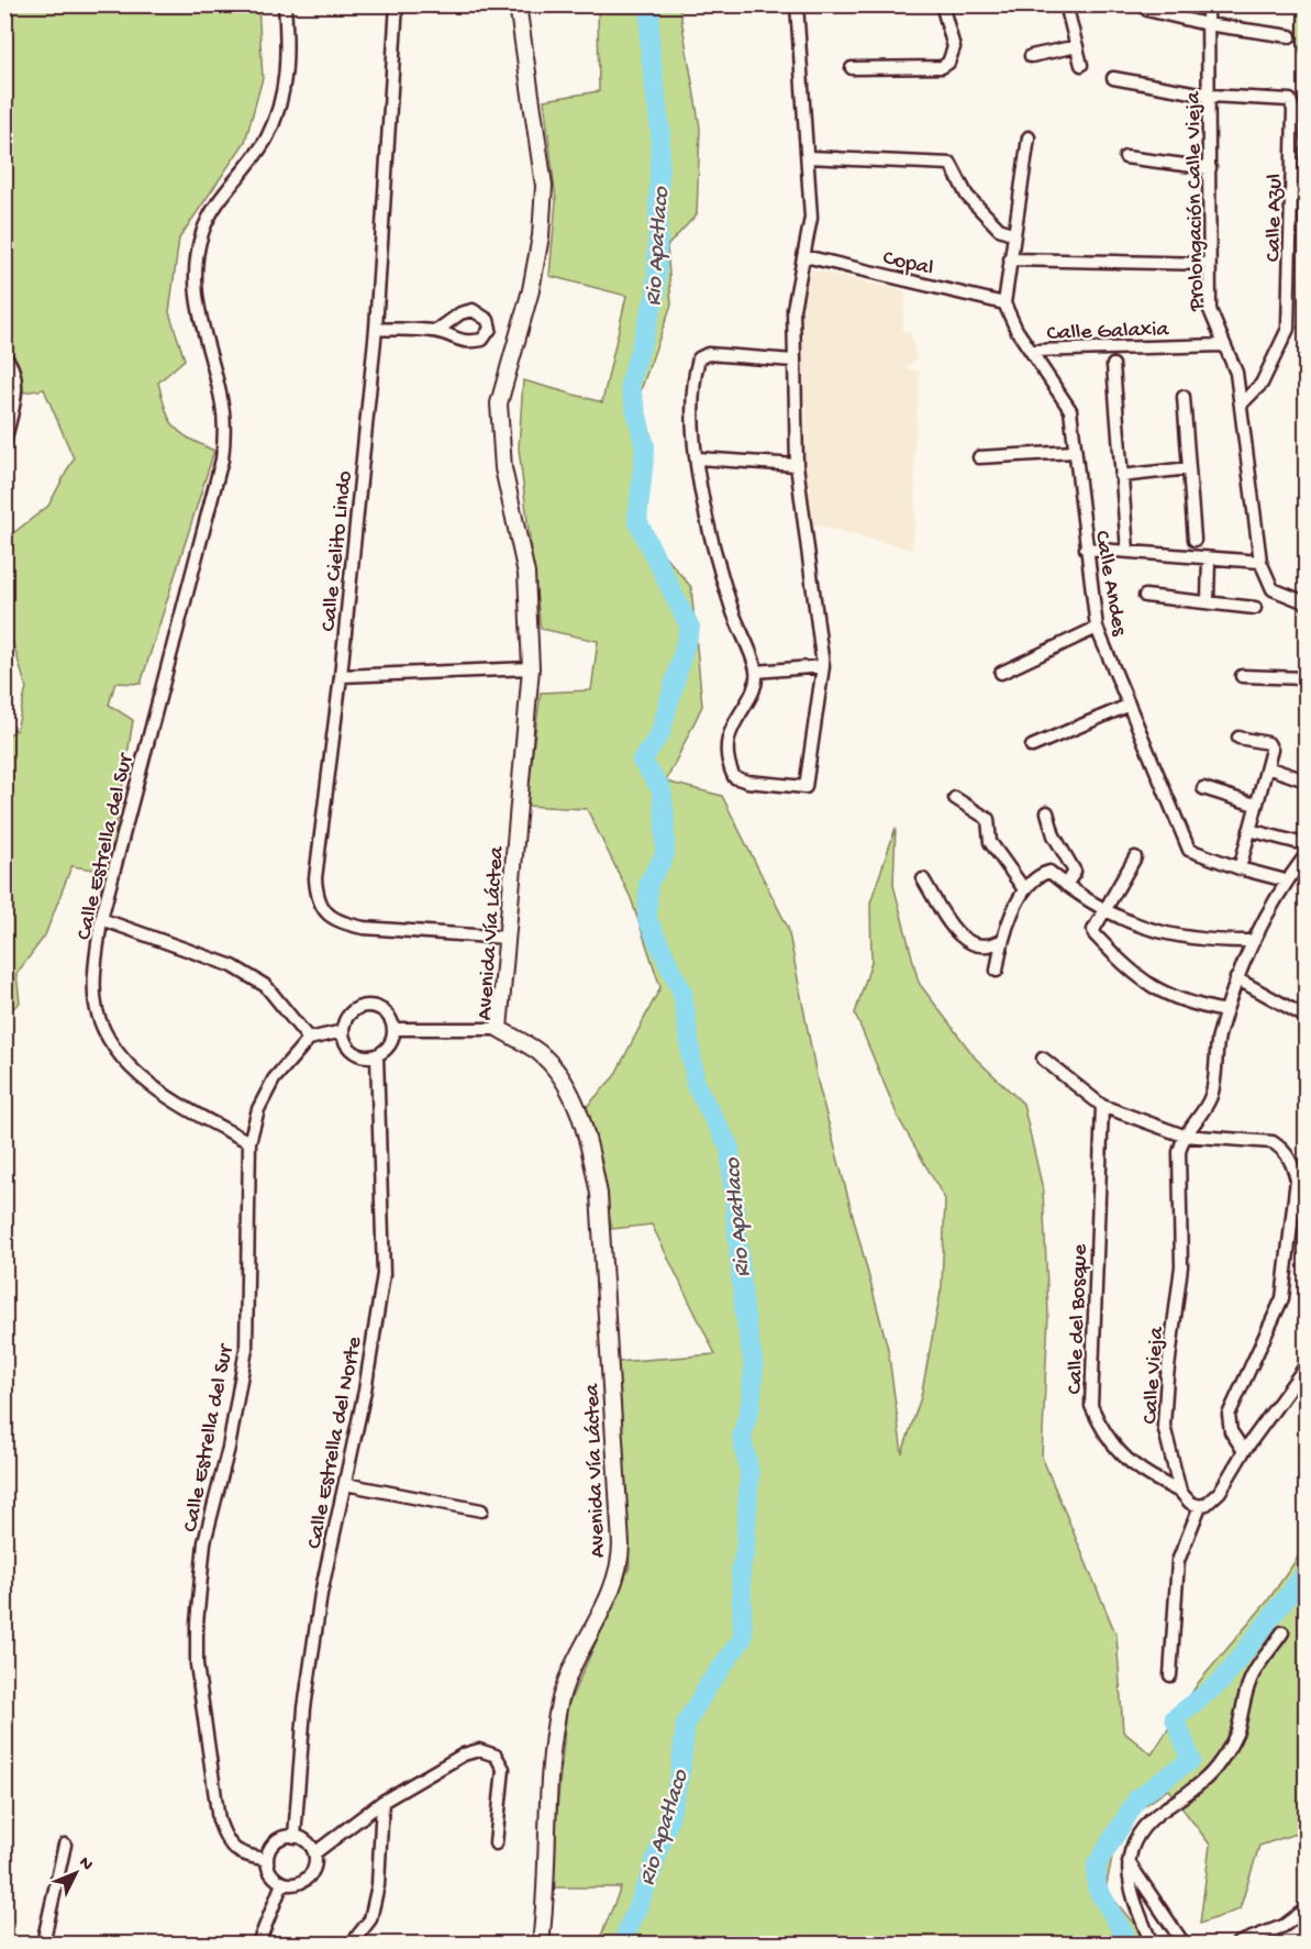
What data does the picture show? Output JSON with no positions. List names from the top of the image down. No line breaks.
{"streets":{"street":["Prolongación Calle Vieja","Calle Azul","Copal","Calle Galaxia","Calle Cielito Lindo","Calle Andes","Calle Estrella del Sur","Avenida Vía Láctea","Calle del Bosque","Calle Vieja","Calle Estrella del Norte"]},"crossings":[["Prolongación Calle Vieja","Calle Azul"],["Prolongación Calle Vieja","Calle Galaxia"],["Copal","Calle Andes"],["Calle Galaxia","Calle Andes"],["Calle Cielito Lindo","Avenida Vía Láctea"],["Calle Estrella del Sur","Calle Estrella del Norte"],["Calle del Bosque","Calle Vieja"]],"water":["Rio Apatlaco"],"north":"top right"}
